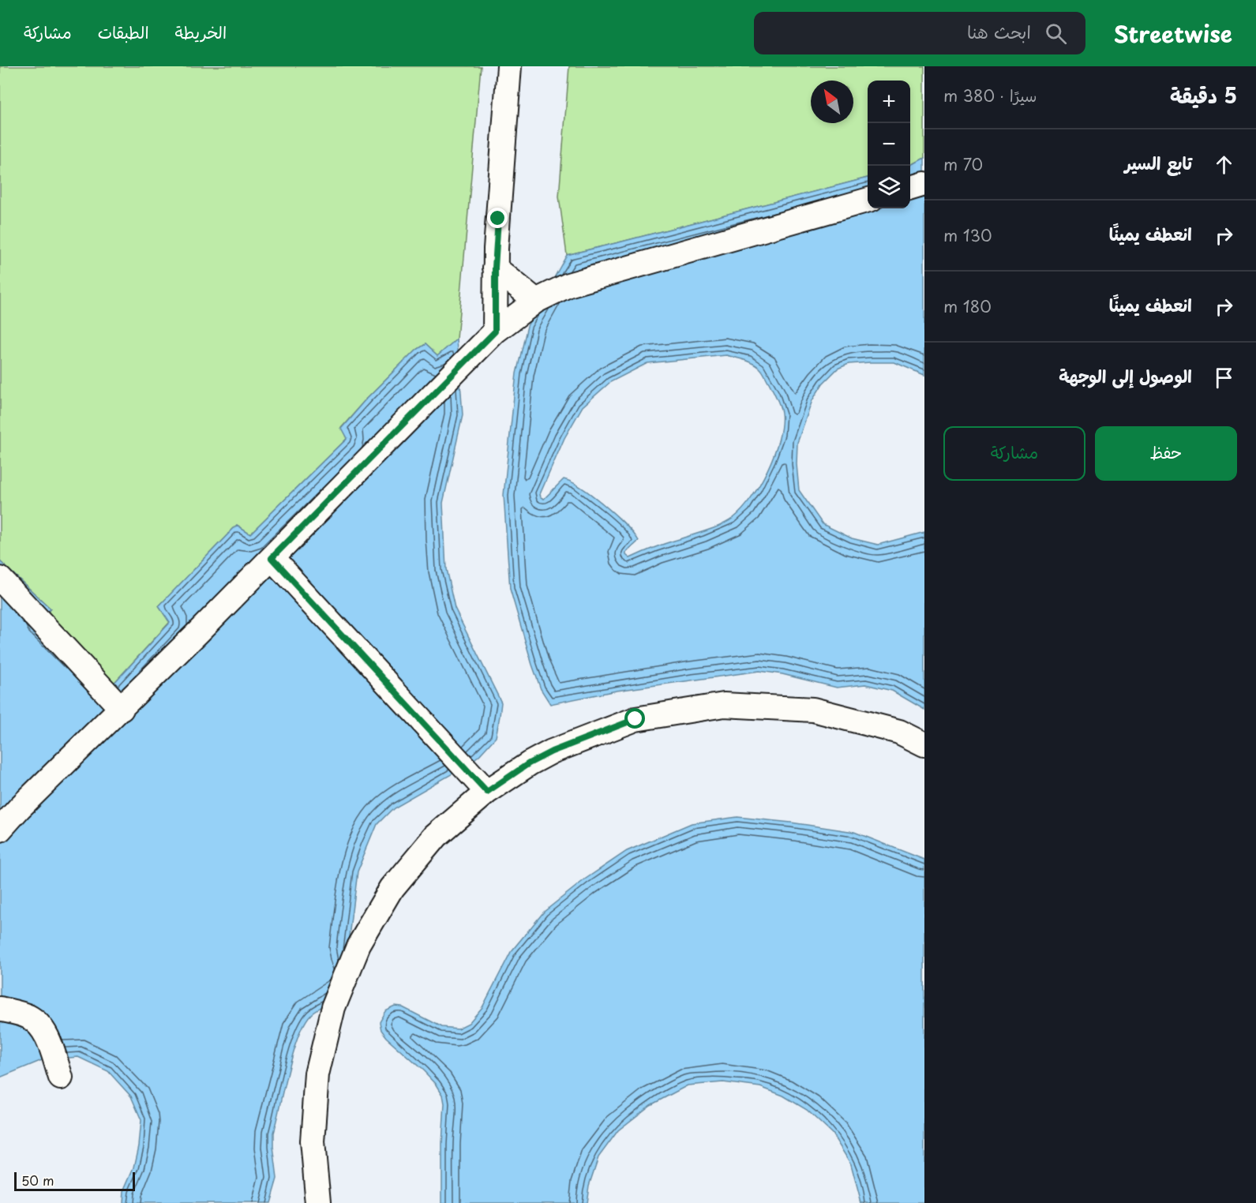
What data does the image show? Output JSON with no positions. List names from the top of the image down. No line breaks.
{"scale_bar":"50 m","north":"top left","page":{"header":"Streetwise","search":"ابحث هنا","nav":["الخريطة","الطبقات","مشاركة"],"heading":["5 دقيقة","سيرًا · 380 m"],"map_buttons":["+","−"],"list":[["تابع السير","70 m"],["انعطف يمينًا","130 m"],["انعطف يمينًا","180 m"],"الوصول إلى الوجهة"],"buttons":["حفظ","مشاركة"],"scale":"50 m"}}
